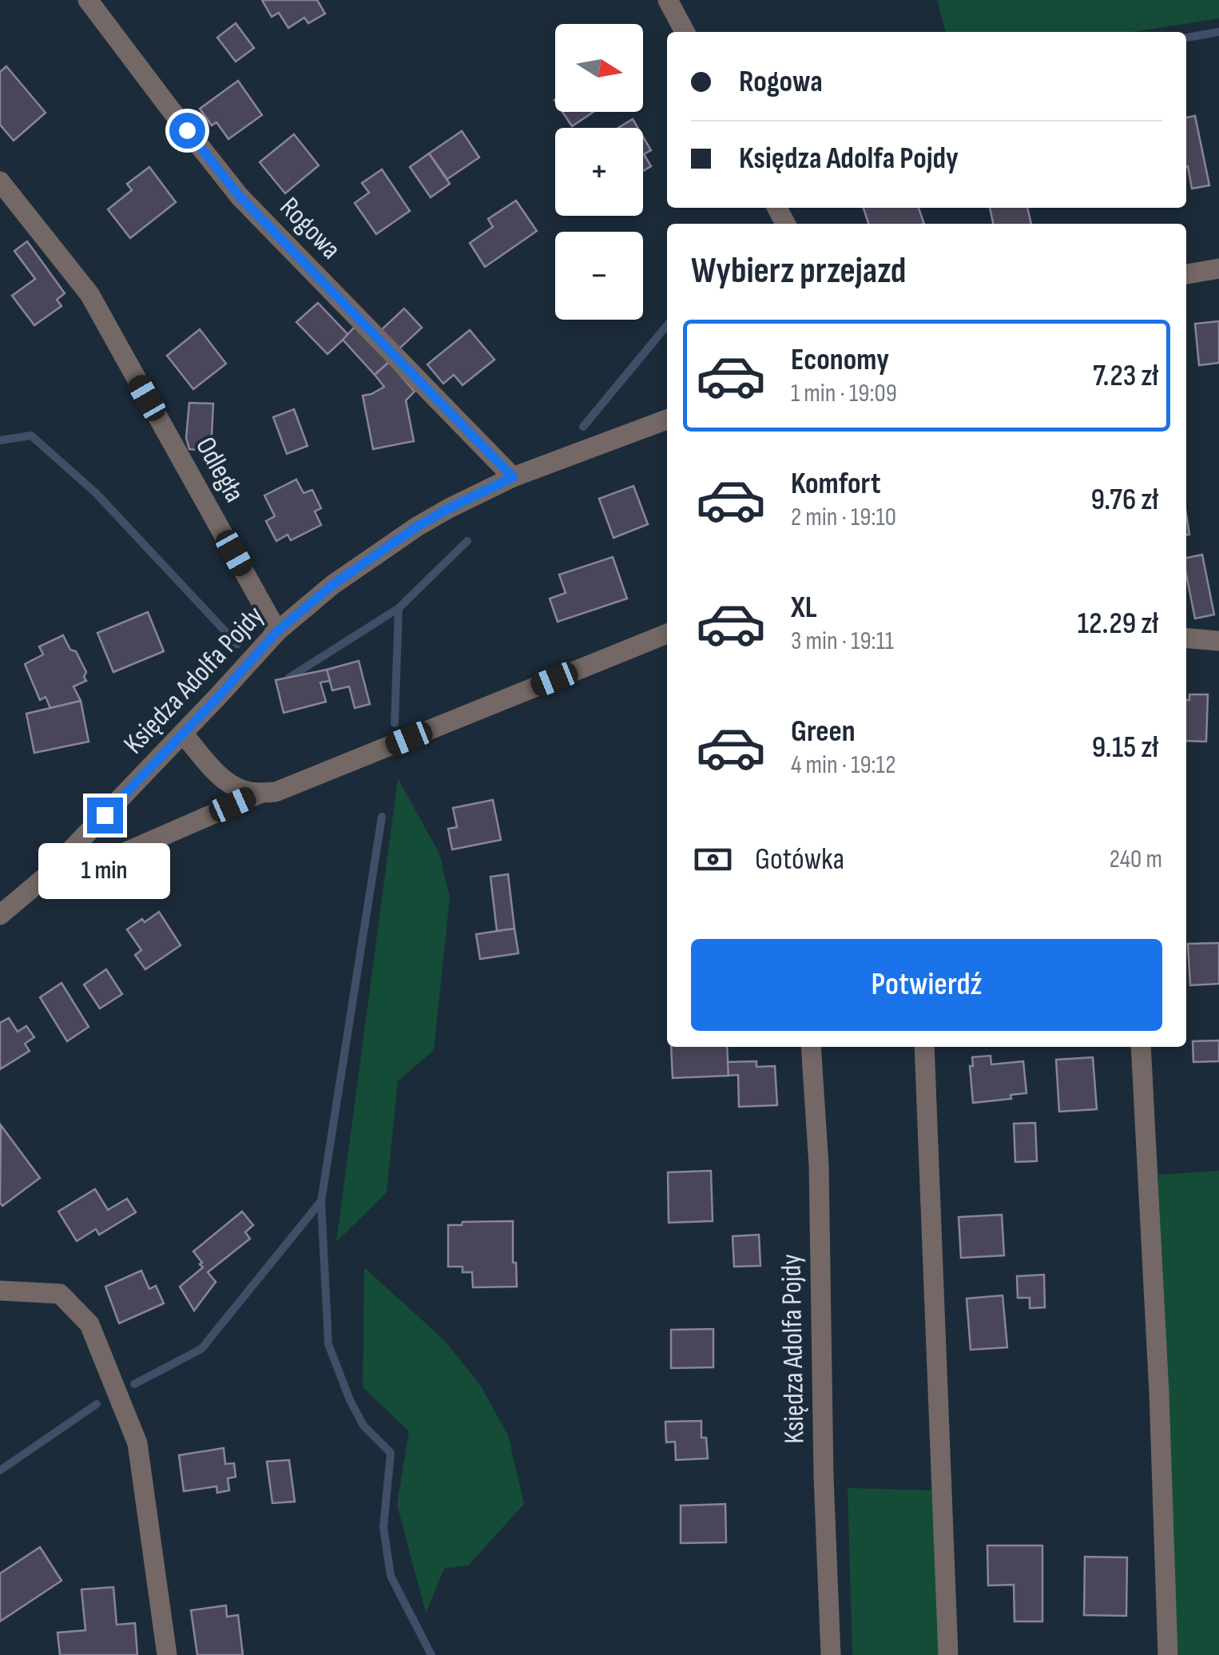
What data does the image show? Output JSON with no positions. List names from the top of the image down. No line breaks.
{"streets":{"street":["Rogowa","Odległa","Księdza Adolfa Pojdy"]},"crossings":[["Rogowa","Księdza Adolfa Pojdy"],["Odległa","Księdza Adolfa Pojdy"]],"north":"right","page":{"map_buttons":["+","−"],"banner":["Rogowa","Księdza Adolfa Pojdy"],"heading":"Wybierz przejazd","list":[{"name":"Economy","note":"1 min · 19:09","value":"7.23 zł"},{"name":"Komfort","note":"2 min · 19:10","value":"9.76 zł"},{"name":"XL","note":"3 min · 19:11","value":"12.29 zł"},{"name":"Green","note":"4 min · 19:12","value":"9.15 zł"}],"pay":["Gotówka","240 m"],"bubble":"1 min","buttons":"Potwierdź"}}
